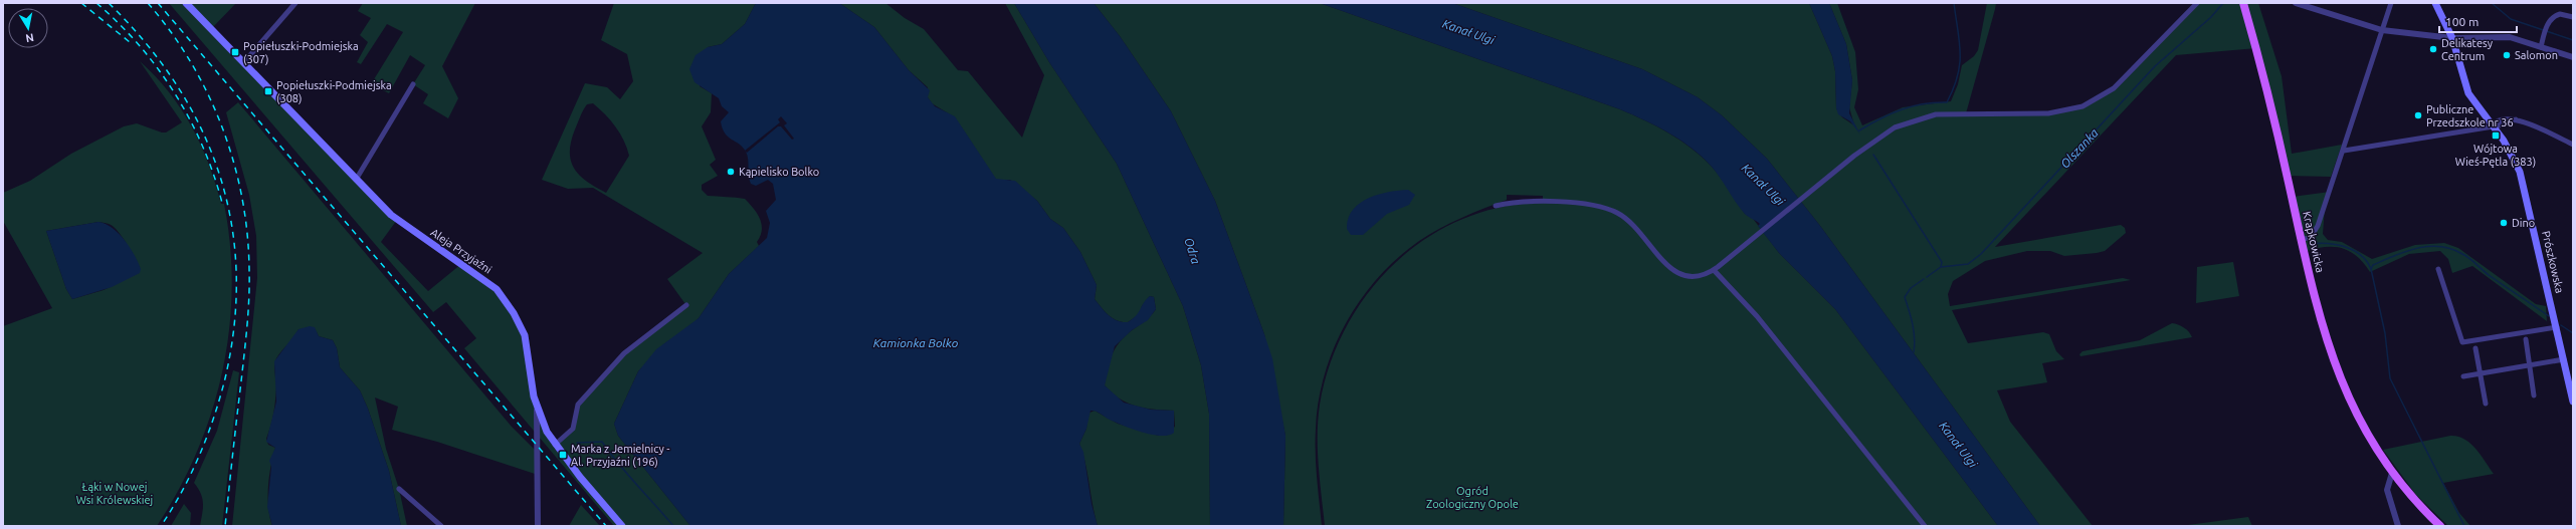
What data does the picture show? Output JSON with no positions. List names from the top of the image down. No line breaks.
{"streets":{"main road":["Krapkowicka","Aleja Przyjaźni","Prószkowska"]},"water":["Kanał Ulgi","Olszanka","Odra","Kamionka Bolko"],"parks":["Łąki w Nowej Wsi Królewskiej","Ogród Zoologiczny Opole"],"places":{"other":["Delikatesy Centrum","Salomon","Publiczne Przedszkole nr 36","Kąpielisko Bolko","Dino"],"transit":["Popiełuszki-Podmiejska (307)","Popiełuszki-Podmiejska (308)","Wójtowa Wieś-Pętla (383)","Marka z Jemielnicy - Al. Przyjaźni (196)"]},"scale_bar":"100 m","north":"bottom"}
